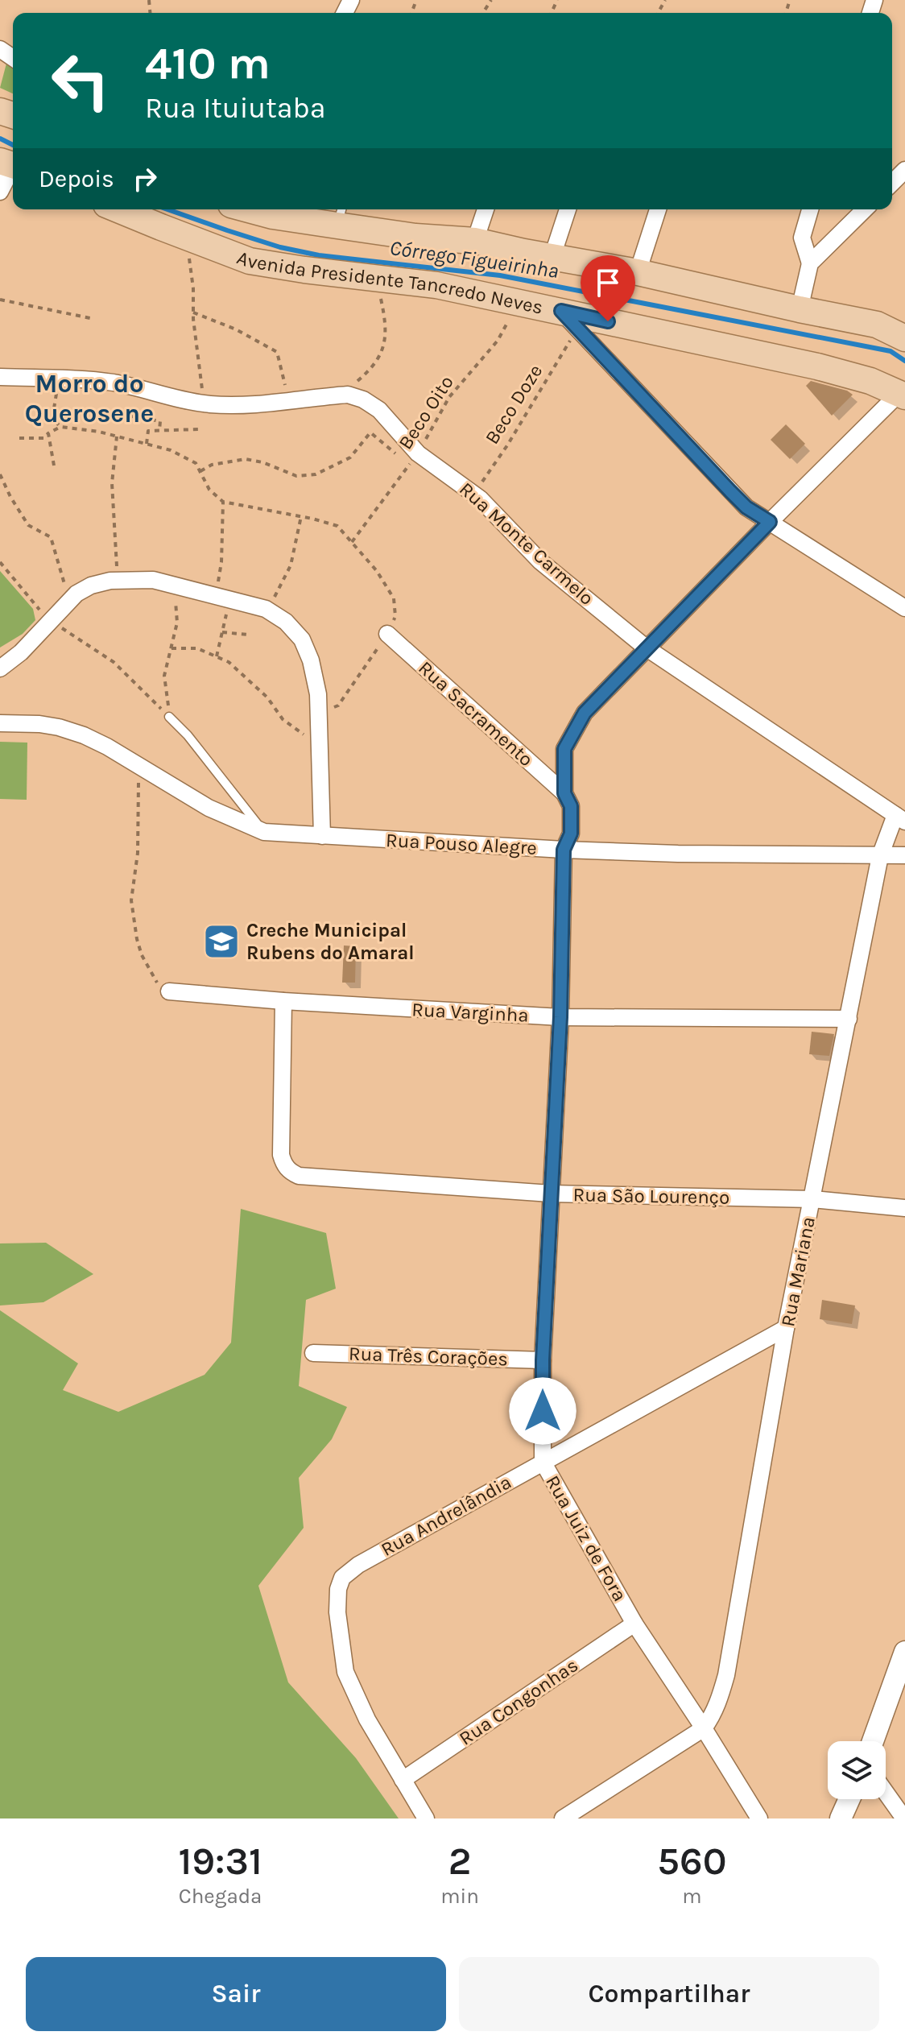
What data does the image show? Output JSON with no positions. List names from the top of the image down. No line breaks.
{"streets":{"main road":["Avenida Presidente Tancredo Neves"],"street":["Rua Monte Carmelo","Rua Sacramento","Rua Pouso Alegre","Rua Varginha","Rua São Lourenço","Rua Mariana","Rua Três Corações","Rua Andrelândia","Rua Juiz de Fora","Rua Congonhas"],"path":["Beco Doze","Beco Oito"]},"crossings":[["Avenida Presidente Tancredo Neves","Beco Doze"],["Avenida Presidente Tancredo Neves","Beco Oito"],["Avenida Presidente Tancredo Neves","Rua Juiz de Fora"],["Beco Doze","Rua Monte Carmelo"],["Beco Oito","Rua Monte Carmelo"],["Rua Monte Carmelo","Rua Mariana"],["Rua Monte Carmelo","Rua Juiz de Fora"],["Rua Sacramento","Rua Juiz de Fora"],["Rua Pouso Alegre","Rua Mariana"],["Rua Pouso Alegre","Rua Juiz de Fora"],["Rua Varginha","Rua São Lourenço"],["Rua Varginha","Rua Mariana"],["Rua Varginha","Rua Juiz de Fora"],["Rua São Lourenço","Rua Mariana"],["Rua São Lourenço","Rua Juiz de Fora"],["Rua Mariana","Rua Andrelândia"],["Rua Mariana","Rua Juiz de Fora"],["Rua Três Corações","Rua Juiz de Fora"],["Rua Andrelândia","Rua Juiz de Fora"],["Rua Andrelândia","Rua Congonhas"],["Rua Juiz de Fora","Rua Congonhas"]],"districts":["Morro do Querosene"],"water":["Córrego Figueirinha"],"places":{"school or university":["Creche Municipal Rubens do Amaral"]},"page":{"turn":["410 m","Rua Ituiutaba"],"then":"Depois","eta":["19:31","Chegada","2","min","560","m"],"buttons":["Sair","Compartilhar"]}}
